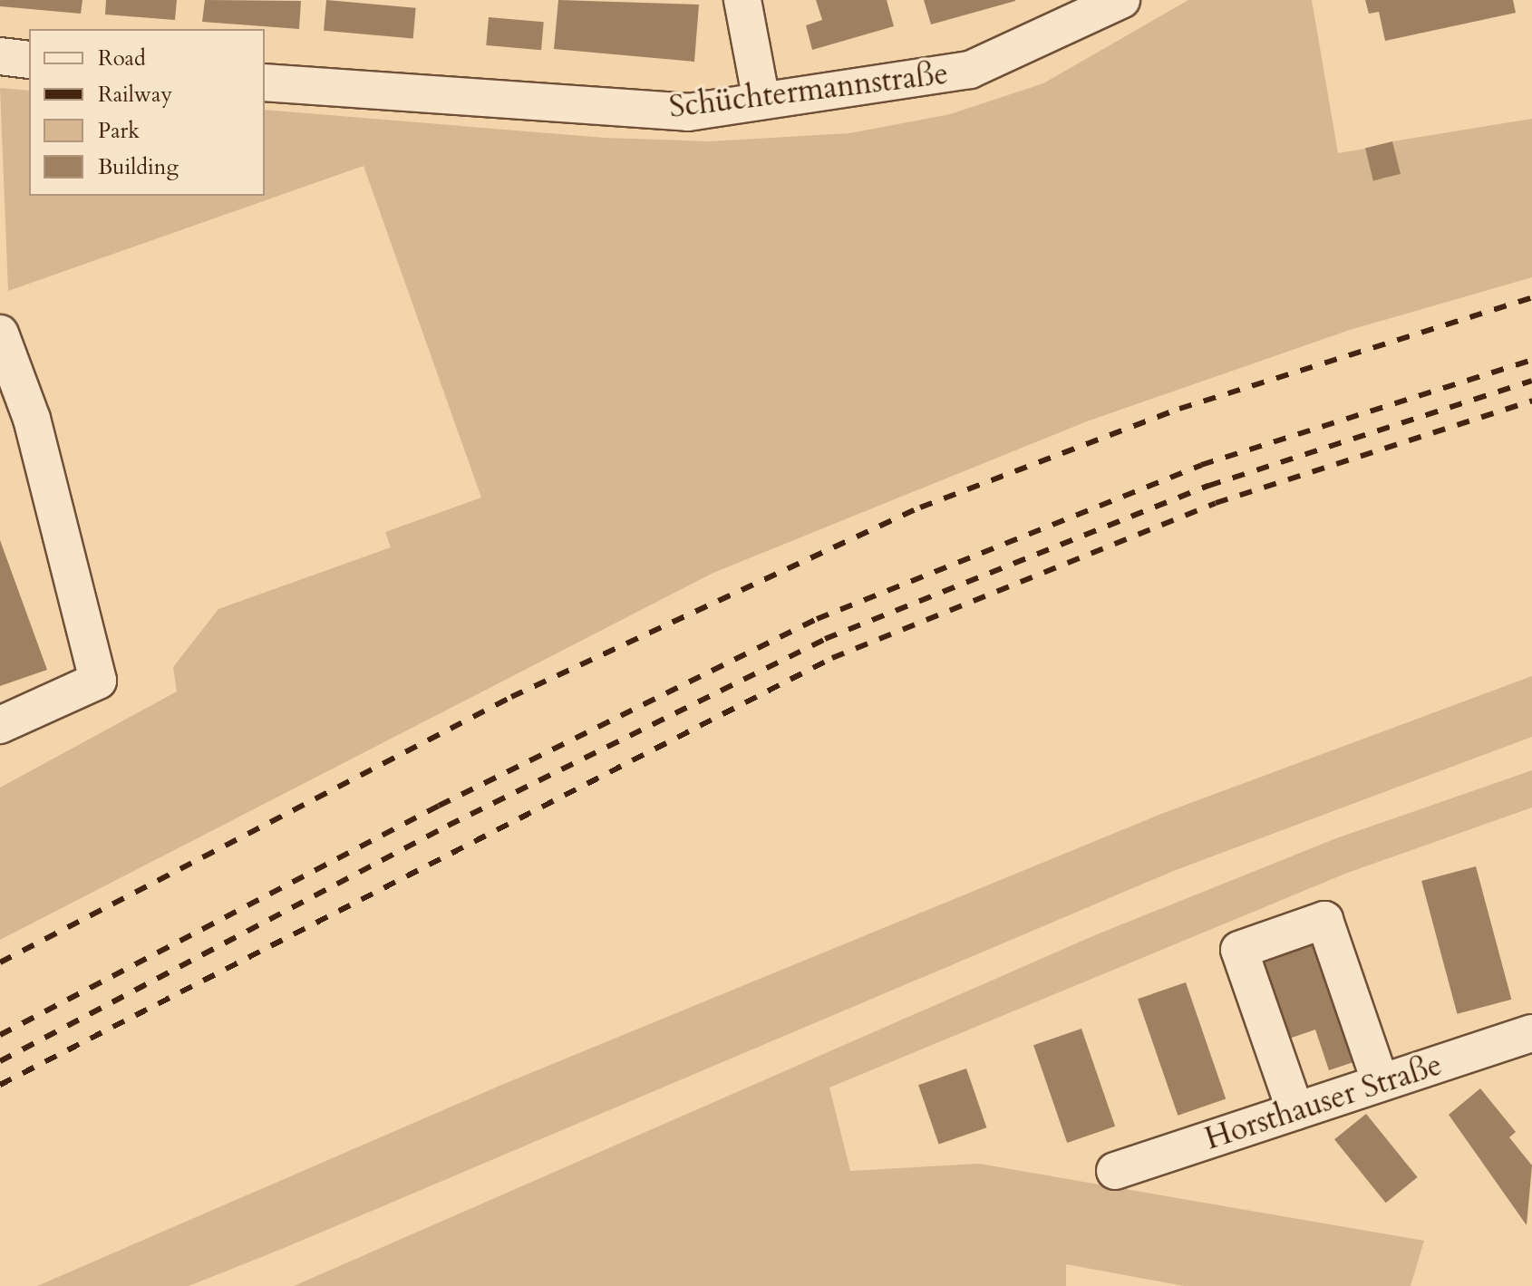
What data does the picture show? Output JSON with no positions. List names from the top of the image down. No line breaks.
{"streets":{"street":["Schüchtermannstraße","Horsthauser Straße"]},"legend":["Road","Railway","Park","Building"]}
